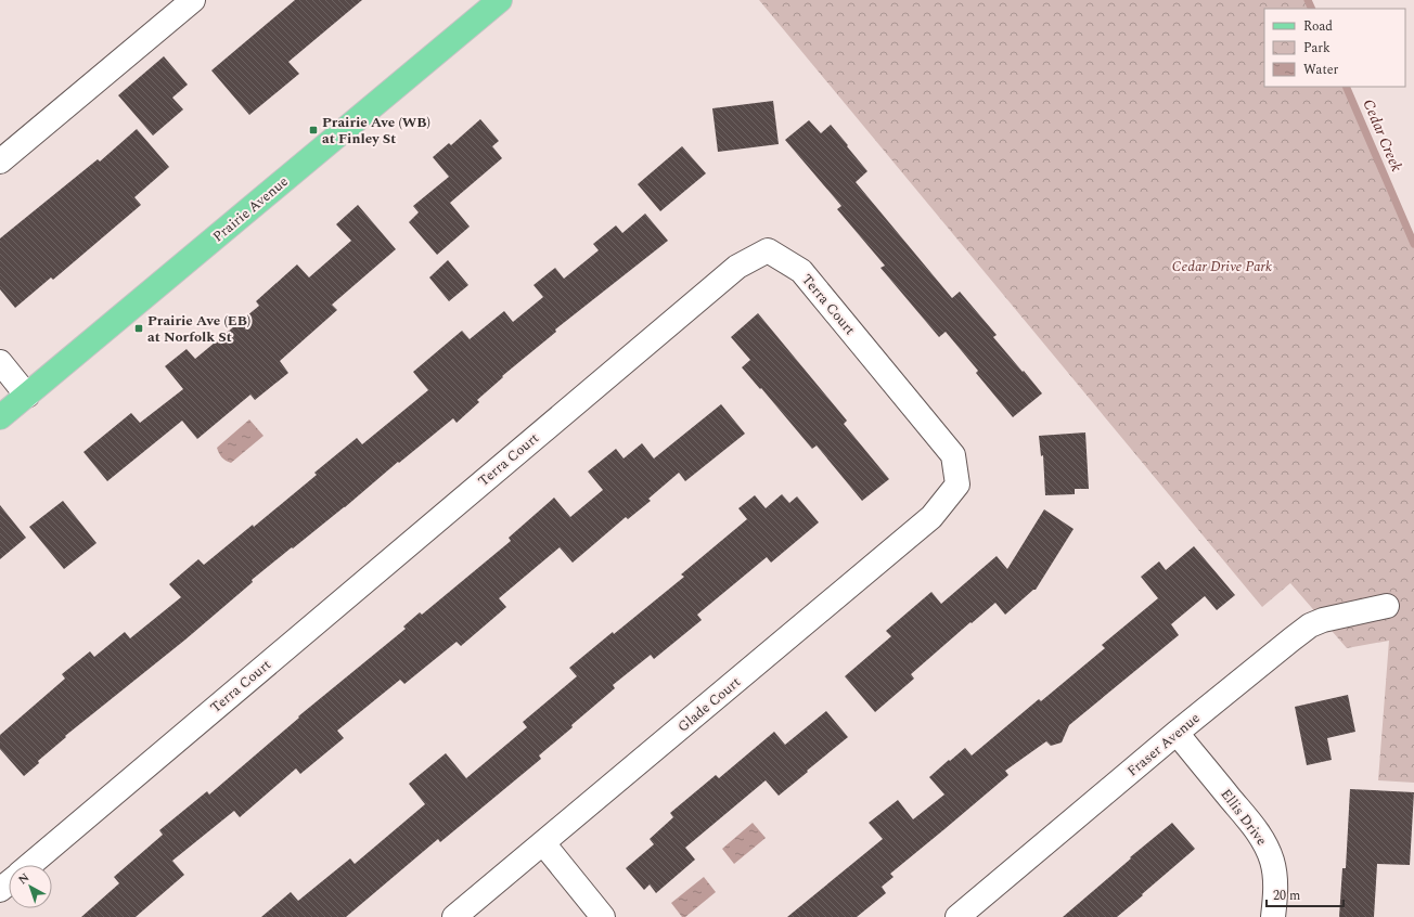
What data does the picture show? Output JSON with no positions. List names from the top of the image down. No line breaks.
{"streets":{"main road":["Prairie Avenue"],"street":["Terra Court","Glade Court","Fraser Avenue","Ellis Drive"]},"crossings":[["Terra Court","Glade Court"],["Fraser Avenue","Ellis Drive"]],"water":["Cedar Creek"],"parks":["Cedar Drive Park"],"places":{"transit":["Prairie Ave (WB) at Finley St","Prairie Ave (EB) at Norfolk St"]},"legend":["Road","Park","Water"],"scale_bar":"20 m","north":"top left"}
